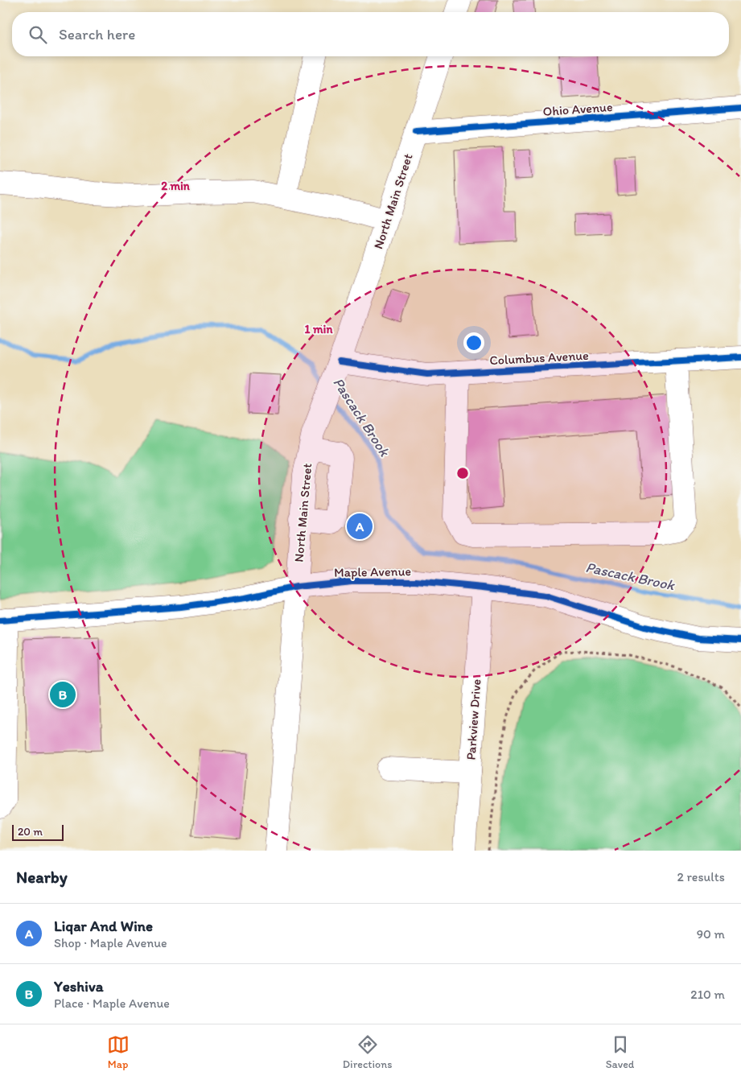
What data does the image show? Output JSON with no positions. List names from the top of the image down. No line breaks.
{"streets":{"street":["Ohio Avenue","North Main Street","Columbus Avenue","Maple Avenue","Parkview Drive"]},"crossings":[["Ohio Avenue","North Main Street"],["North Main Street","Columbus Avenue"],["North Main Street","Maple Avenue"],["Maple Avenue","Parkview Drive"]],"water":["Pascack Brook"],"scale_bar":"20 m","page":{"search":"Search here","pins":["A","B"],"scale":"20 m","heading":["Nearby","2 results"],"list":[{"mark":"A","name":"Liqar And Wine","note":"Shop · Maple Avenue","value":"90 m"},{"mark":"B","name":"Yeshiva","note":"Place · Maple Avenue","value":"210 m"}],"nav":["Map","Directions","Saved"]},"rings":["2 min","1 min"]}
